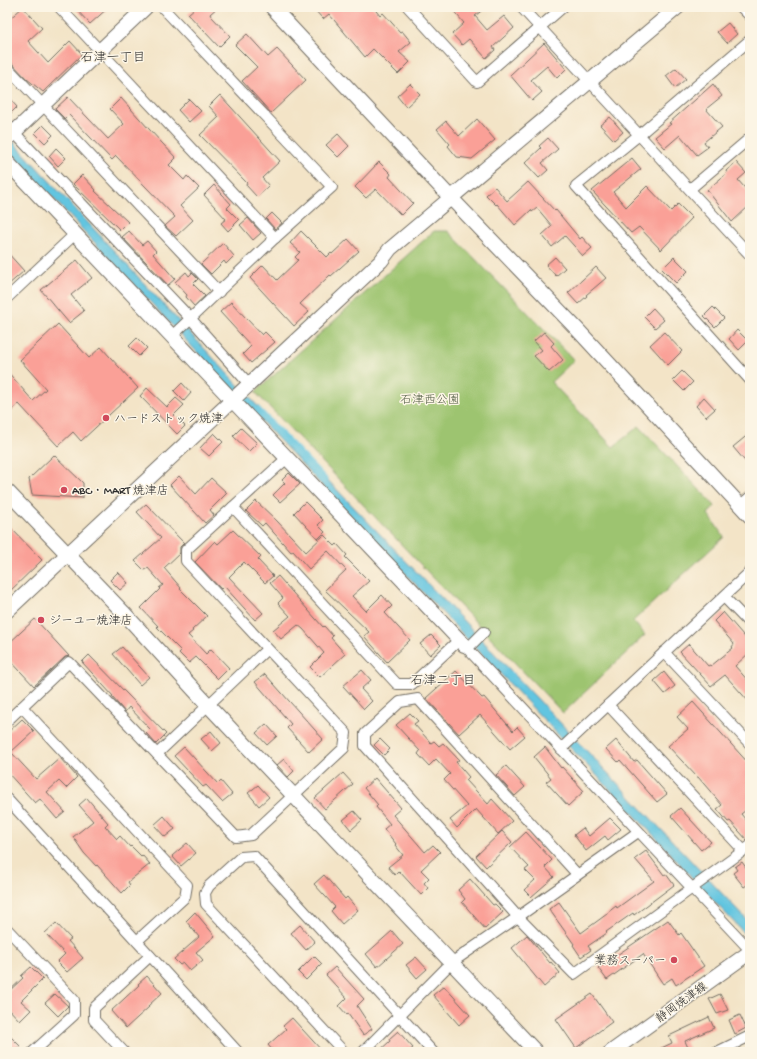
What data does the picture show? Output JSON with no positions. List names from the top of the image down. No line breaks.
{"streets":{"street":["静岡焼津線"]},"districts":["石津一丁目","石津二丁目"],"parks":["石津西公園"],"places":["ハードストック焼津","ABC・MART 焼津店","ジーユー焼津店","業務スーパー"]}
